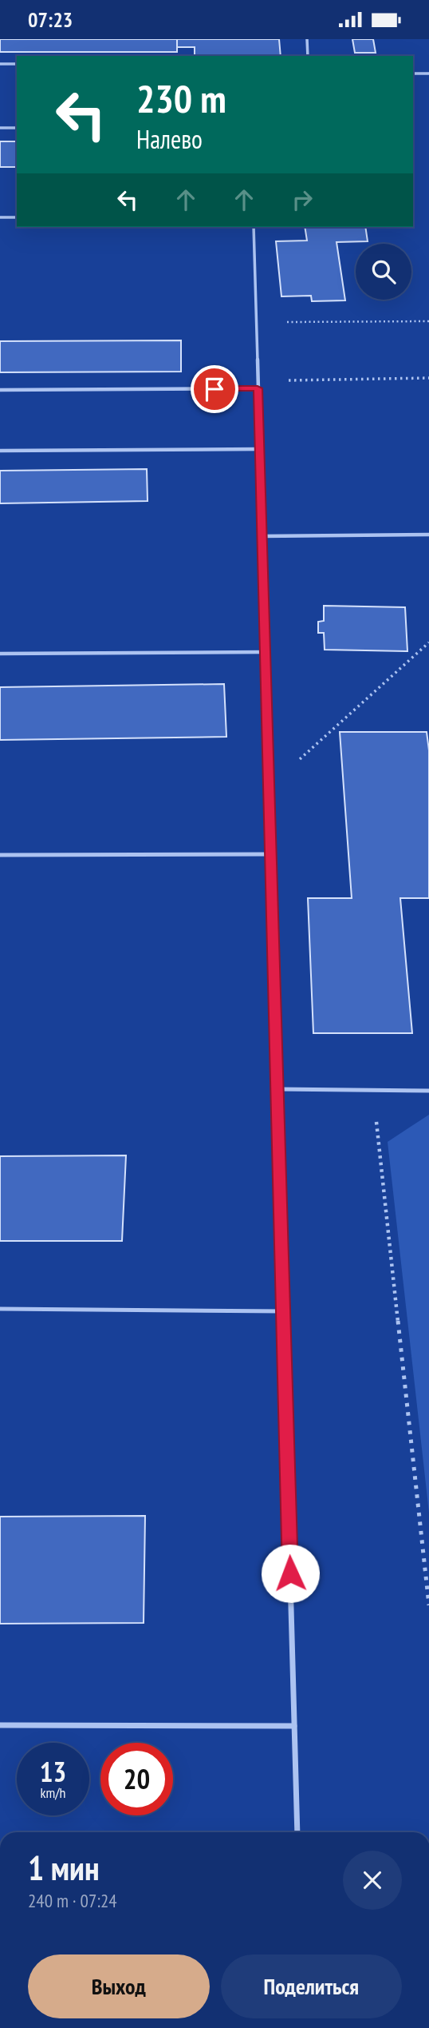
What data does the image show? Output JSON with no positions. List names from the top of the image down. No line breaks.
{"page":{"status":"07:23","turn":["230 m","Налево"],"speed":"13 km/h","limit":"20","heading":["1 мин","240 m · 07:24"],"buttons":["Выход","Поделиться"]}}
